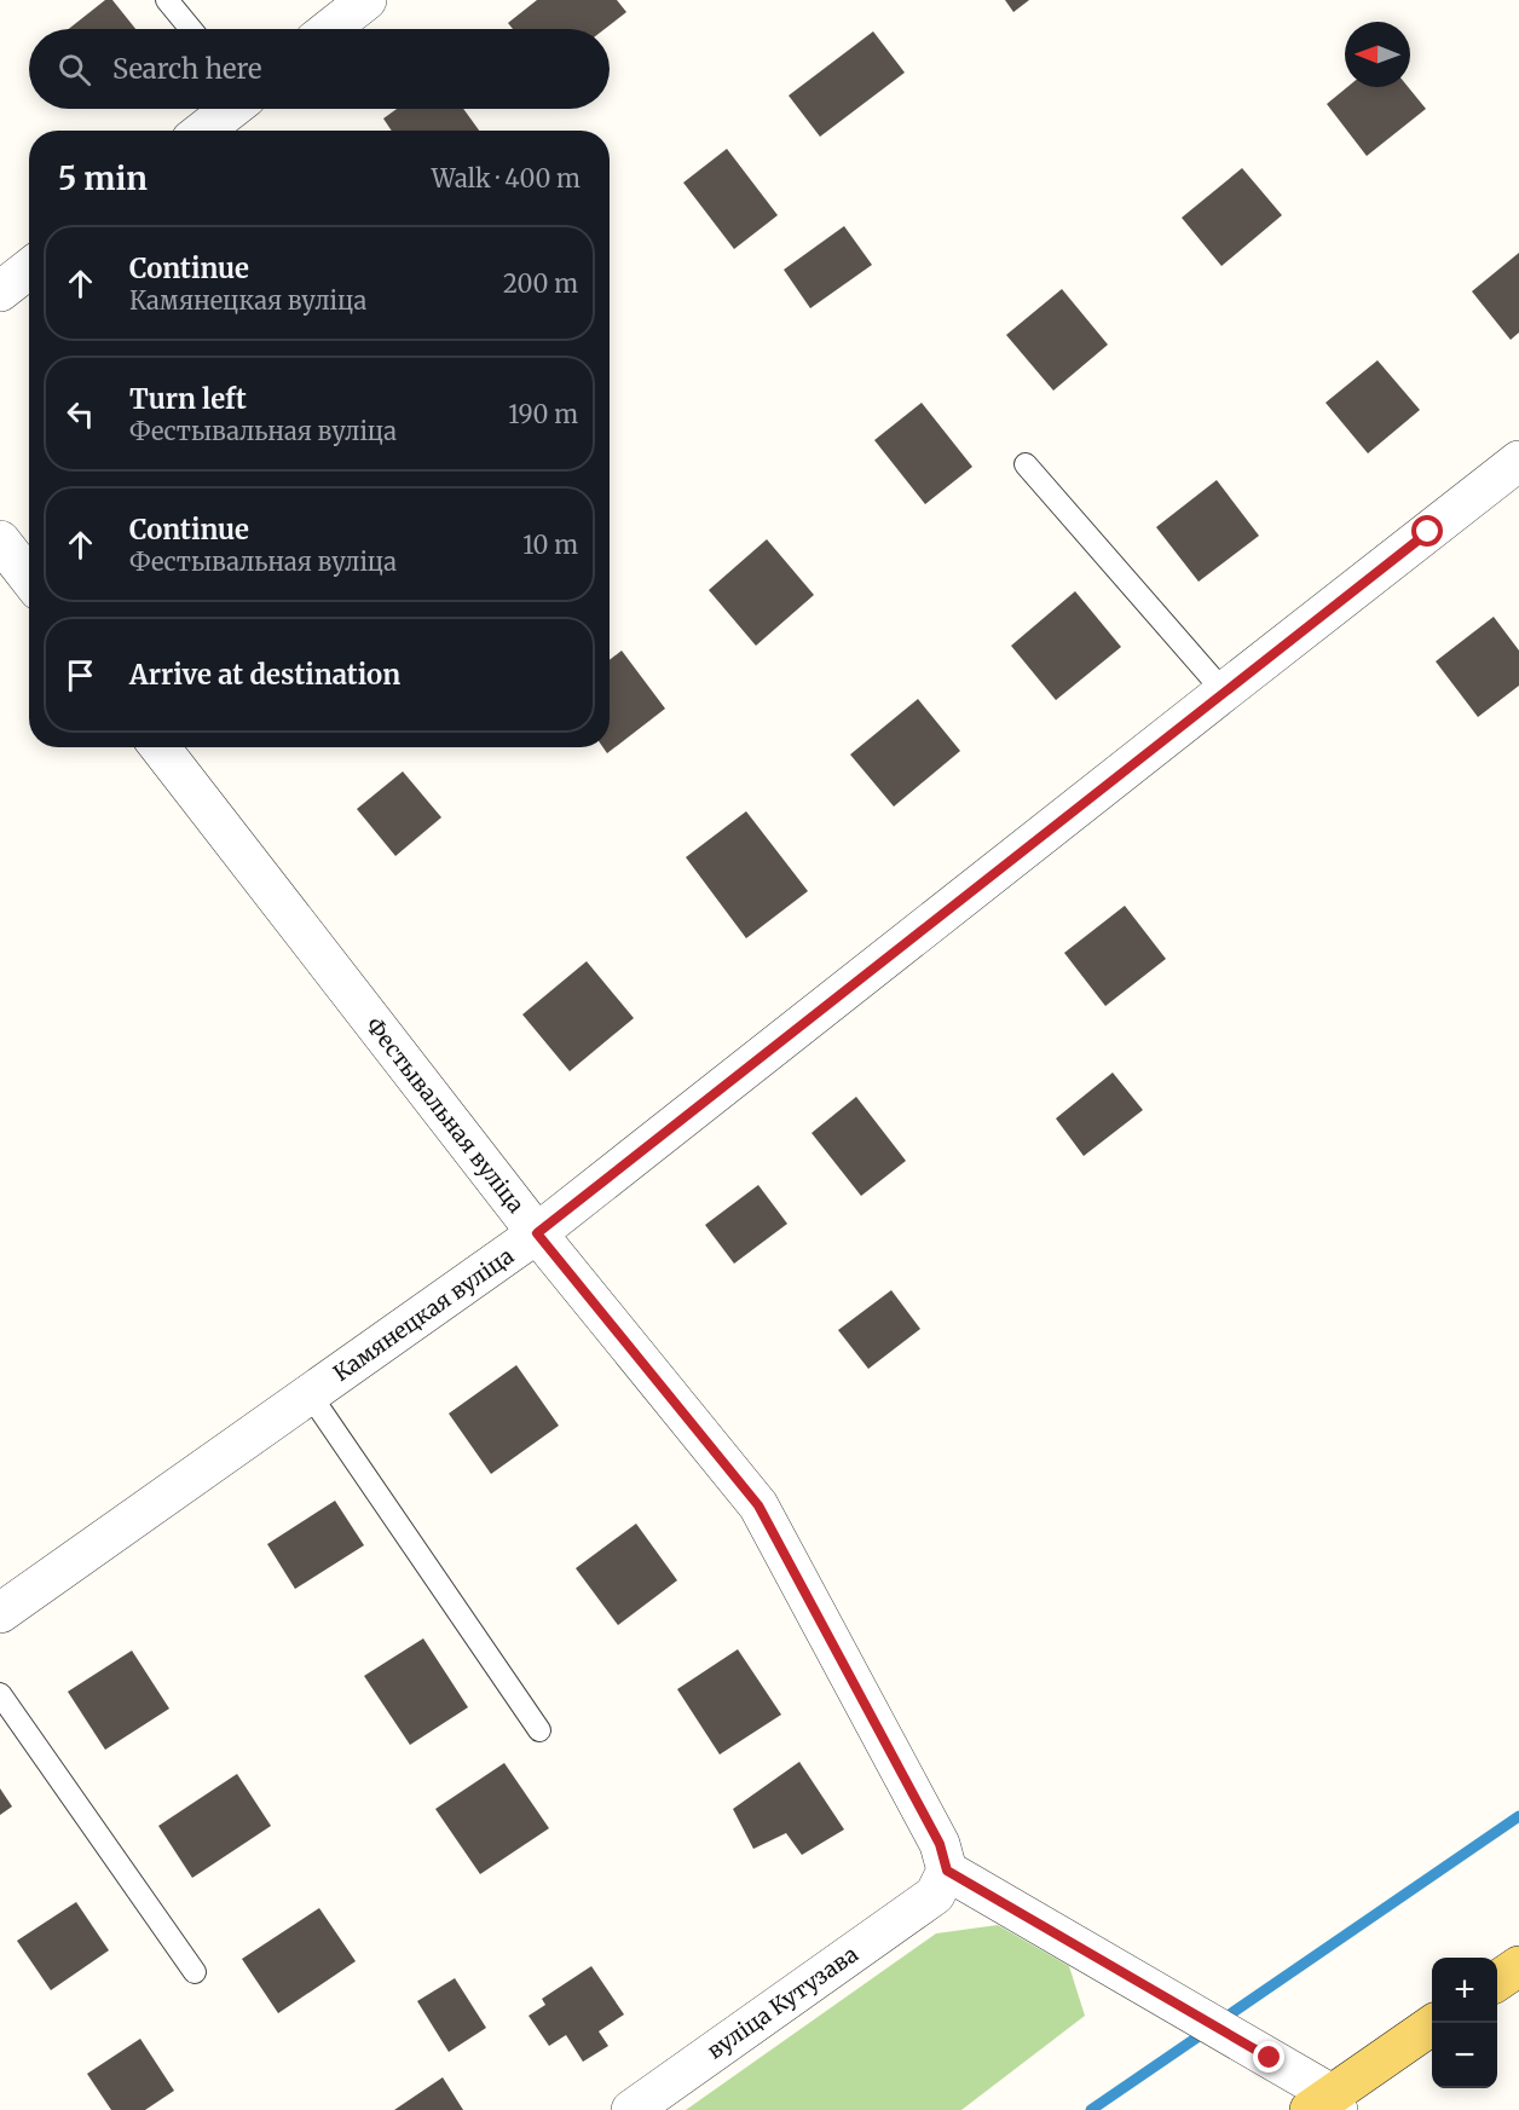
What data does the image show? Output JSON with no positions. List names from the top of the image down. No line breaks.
{"streets":{"street":["Фестывальная вуліца","Камянецкая вуліца","вуліца Кутузава"]},"crossings":[["Фестывальная вуліца","Камянецкая вуліца"],["Фестывальная вуліца","вуліца Кутузава"]],"north":"left","page":{"search":"Search here","heading":["5 min","Walk · 400 m"],"list":[["Continue","Камянецкая вуліца","200 m"],["Turn left","Фестывальная вуліца","190 m"],["Continue","Фестывальная вуліца","10 m"],"Arrive at destination"],"map_buttons":["+","−"]}}
